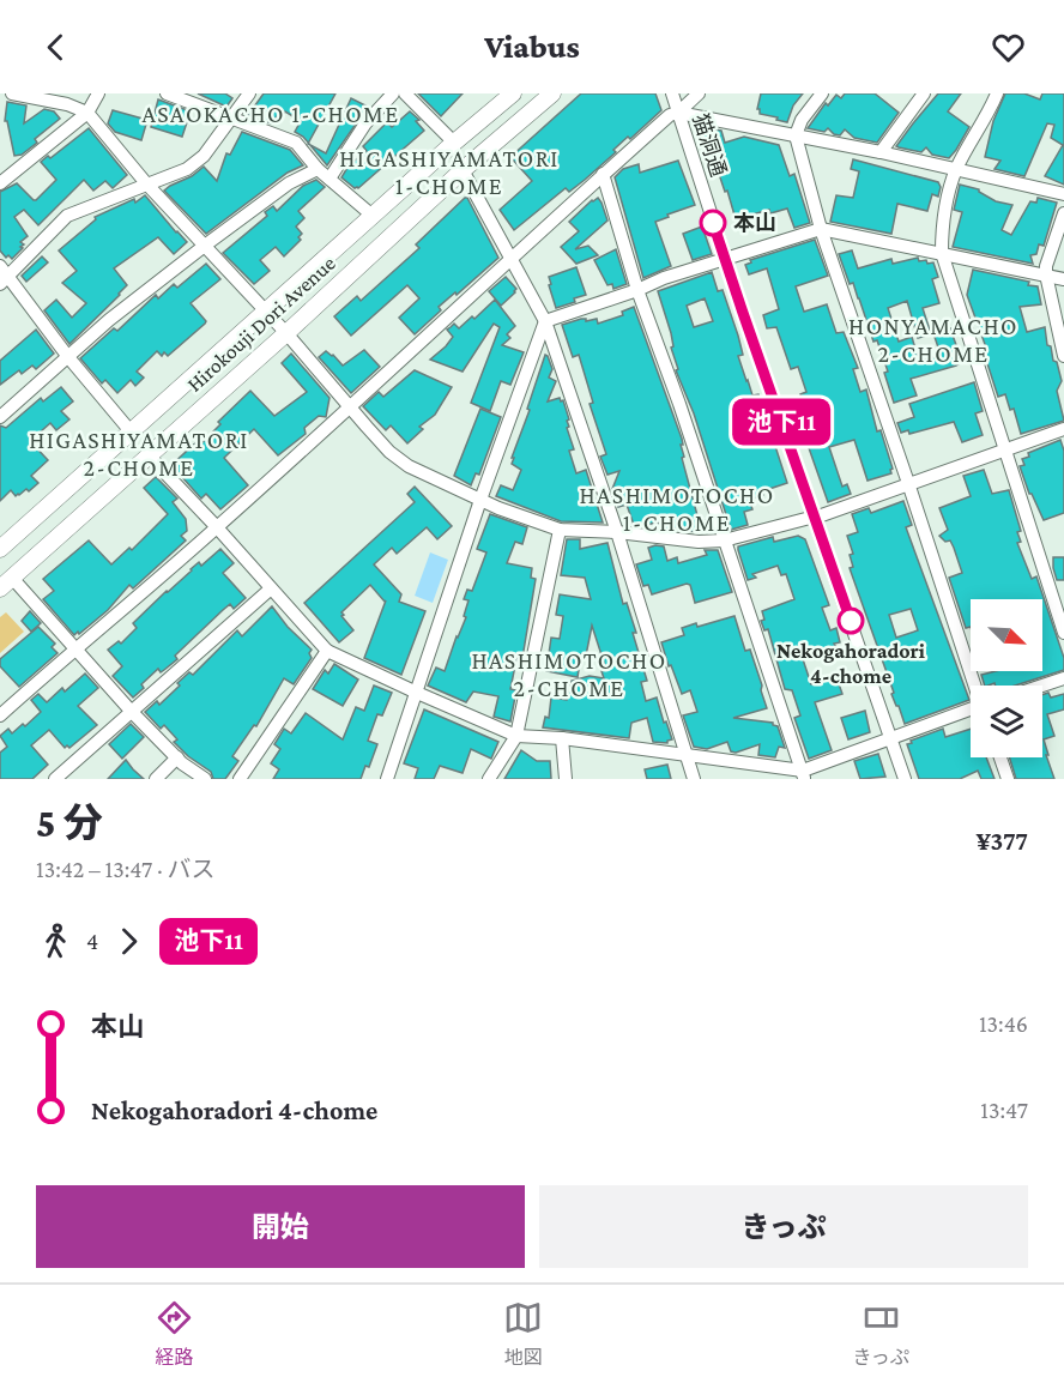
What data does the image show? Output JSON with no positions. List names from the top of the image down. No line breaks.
{"streets":{"main road":["Hirokouji Dori Avenue"],"street":["猫洞通"]},"districts":["ASAOKACHO 1-CHOME","HIGASHIYAMATORI 1-CHOME","HONYAMACHO 2-CHOME","HIGASHIYAMATORI 2-CHOME","HASHIMOTOCHO 1-CHOME","HASHIMOTOCHO 2-CHOME"],"places":["本山","Nekogahoradori 4-chome"],"lines":["bus line 池下11"],"north":"bottom right","page":{"header":"Viabus","on_map":"池下11","heading":["5 分","13:42 – 13:47 · バス","¥377"],"legs":["4","池下11"],"list":[{"name":"本山","value":"13:46"},{"name":"Nekogahoradori 4-chome","value":"13:47"}],"buttons":["開始","きっぷ"],"tabs":["経路","地図","きっぷ"]}}
